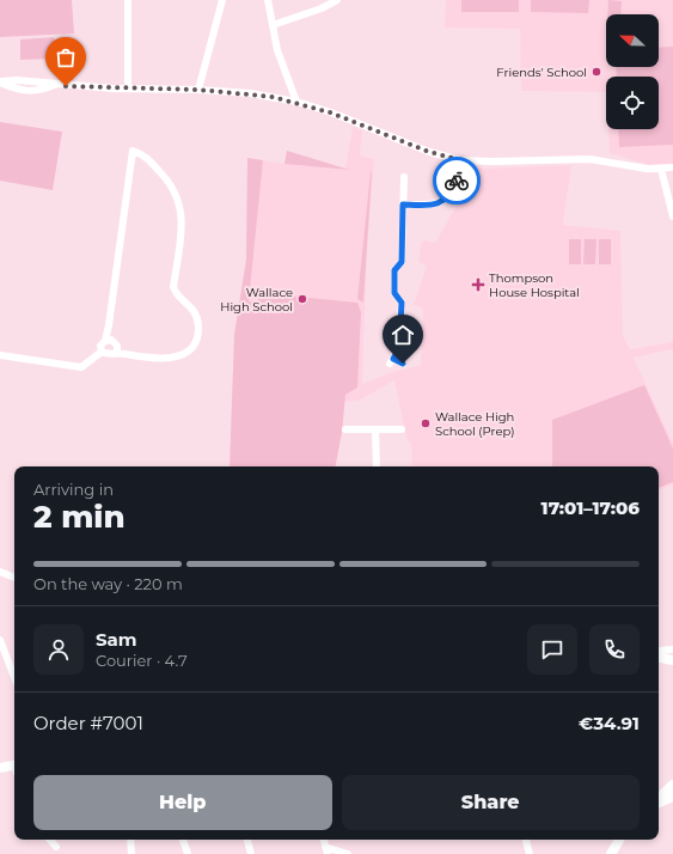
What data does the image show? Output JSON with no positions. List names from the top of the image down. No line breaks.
{"places":{"other":["Friends' School","Wallace High School","Wallace High School (Prep)"],"health":["Thompson House Hospital"]},"north":"left","page":{"heading":["2 min","Arriving in","17:01–17:06"],"panel":["Sam","Courier · 4.7","Order #7001","€34.91"],"bar":"On the way · 220 m","buttons":["Help","Share"]}}
